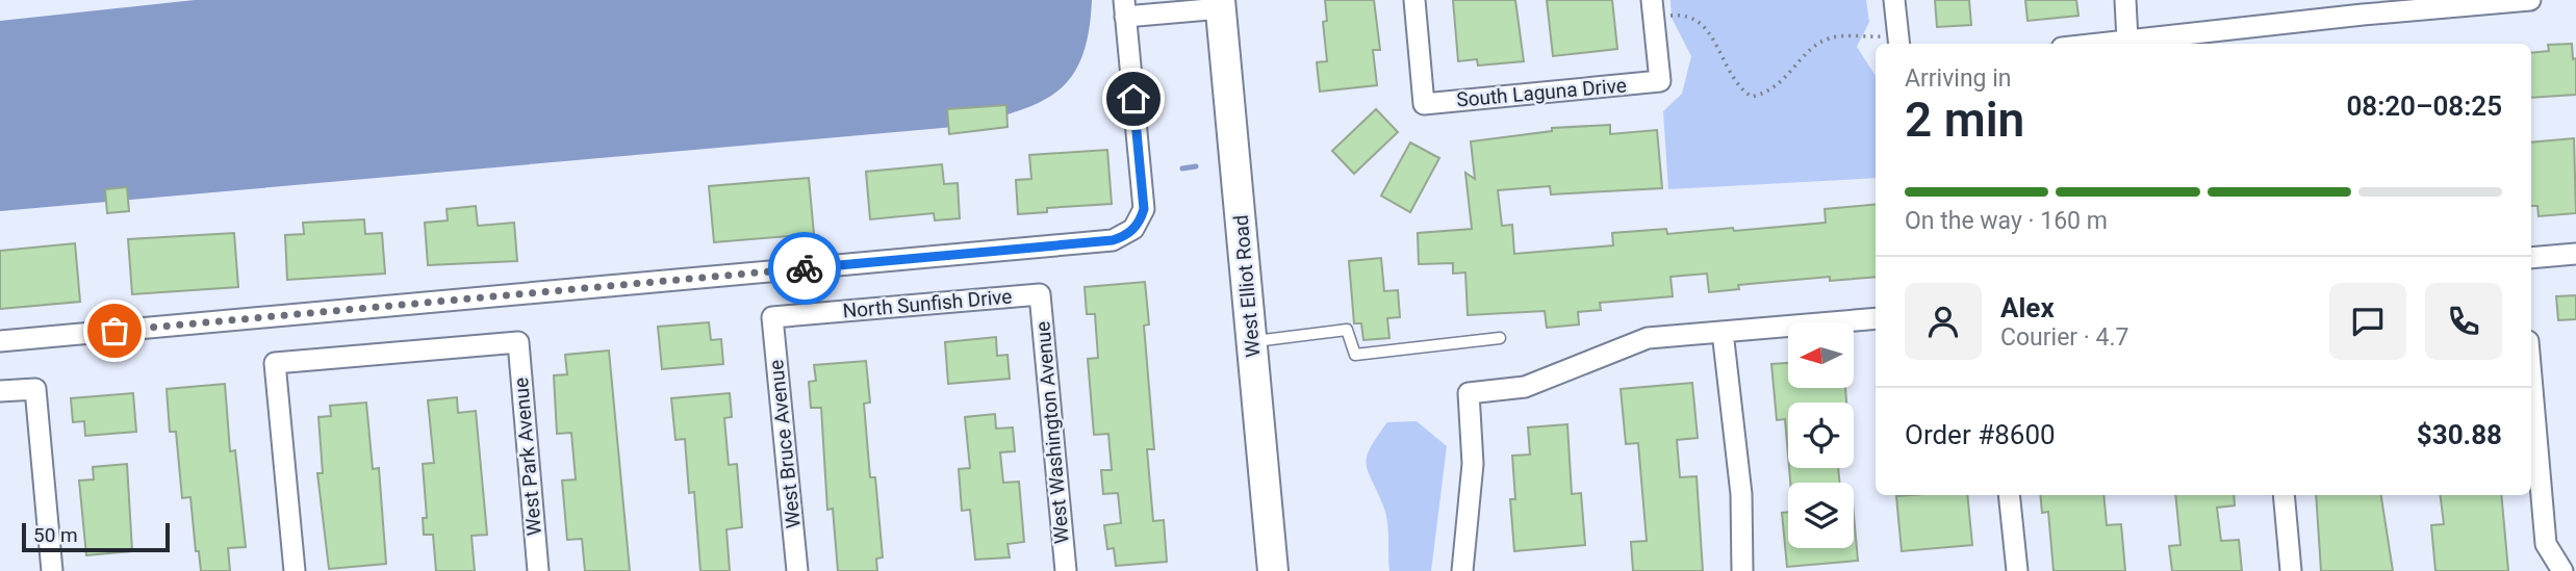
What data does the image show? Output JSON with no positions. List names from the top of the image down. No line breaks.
{"streets":{"main road":["West Elliot Road"],"street":["South Laguna Drive","North Sunfish Drive","West Washington Avenue","West Bruce Avenue","West Park Avenue"]},"crossings":[["North Sunfish Drive","West Washington Avenue"],["North Sunfish Drive","West Bruce Avenue"]],"scale_bar":"50 m","north":"left","page":{"heading":["2 min","Arriving in","08:20–08:25"],"panel":["Alex","Courier · 4.7","Order #8600","$30.88"],"bar":"On the way · 160 m","scale":"50 m"}}
